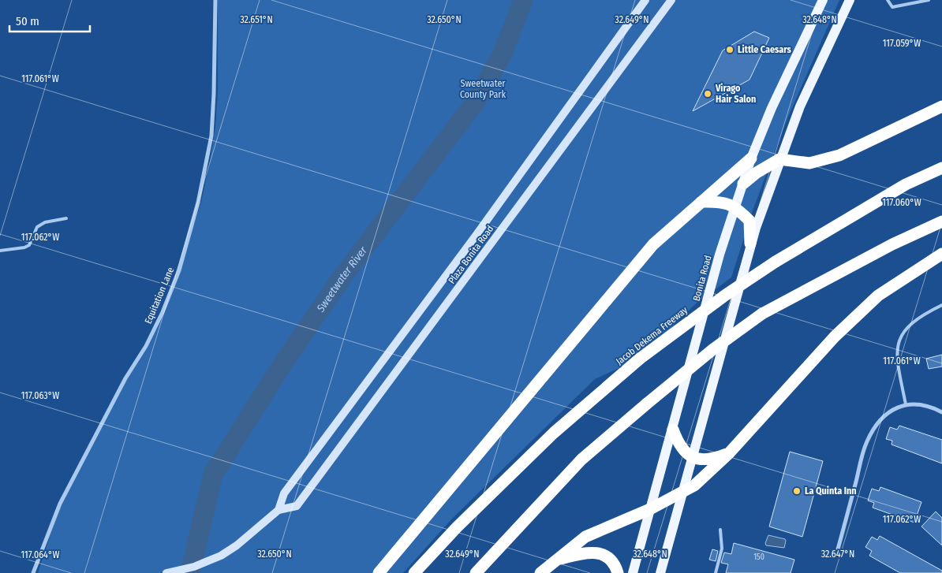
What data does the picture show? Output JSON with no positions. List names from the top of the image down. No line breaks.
{"streets":{"highway":["Jacob Dekema Freeway"],"main road":["Plaza Bonita Road","Bonita Road"],"street":["Equitation Lane"]},"water":["Sweetwater River"],"parks":["Sweetwater County Park"],"places":["Little Caesars","Virago Hair Salon","La Quinta Inn"],"house_numbers":["150"],"scale_bar":"50 m","coordinates":["32.651°N","32.650°N","32.649°N","32.648°N","117.059°W","117.061°W","117.060°W","117.062°W","117.063°W","32.647°N","117.064°W"]}
